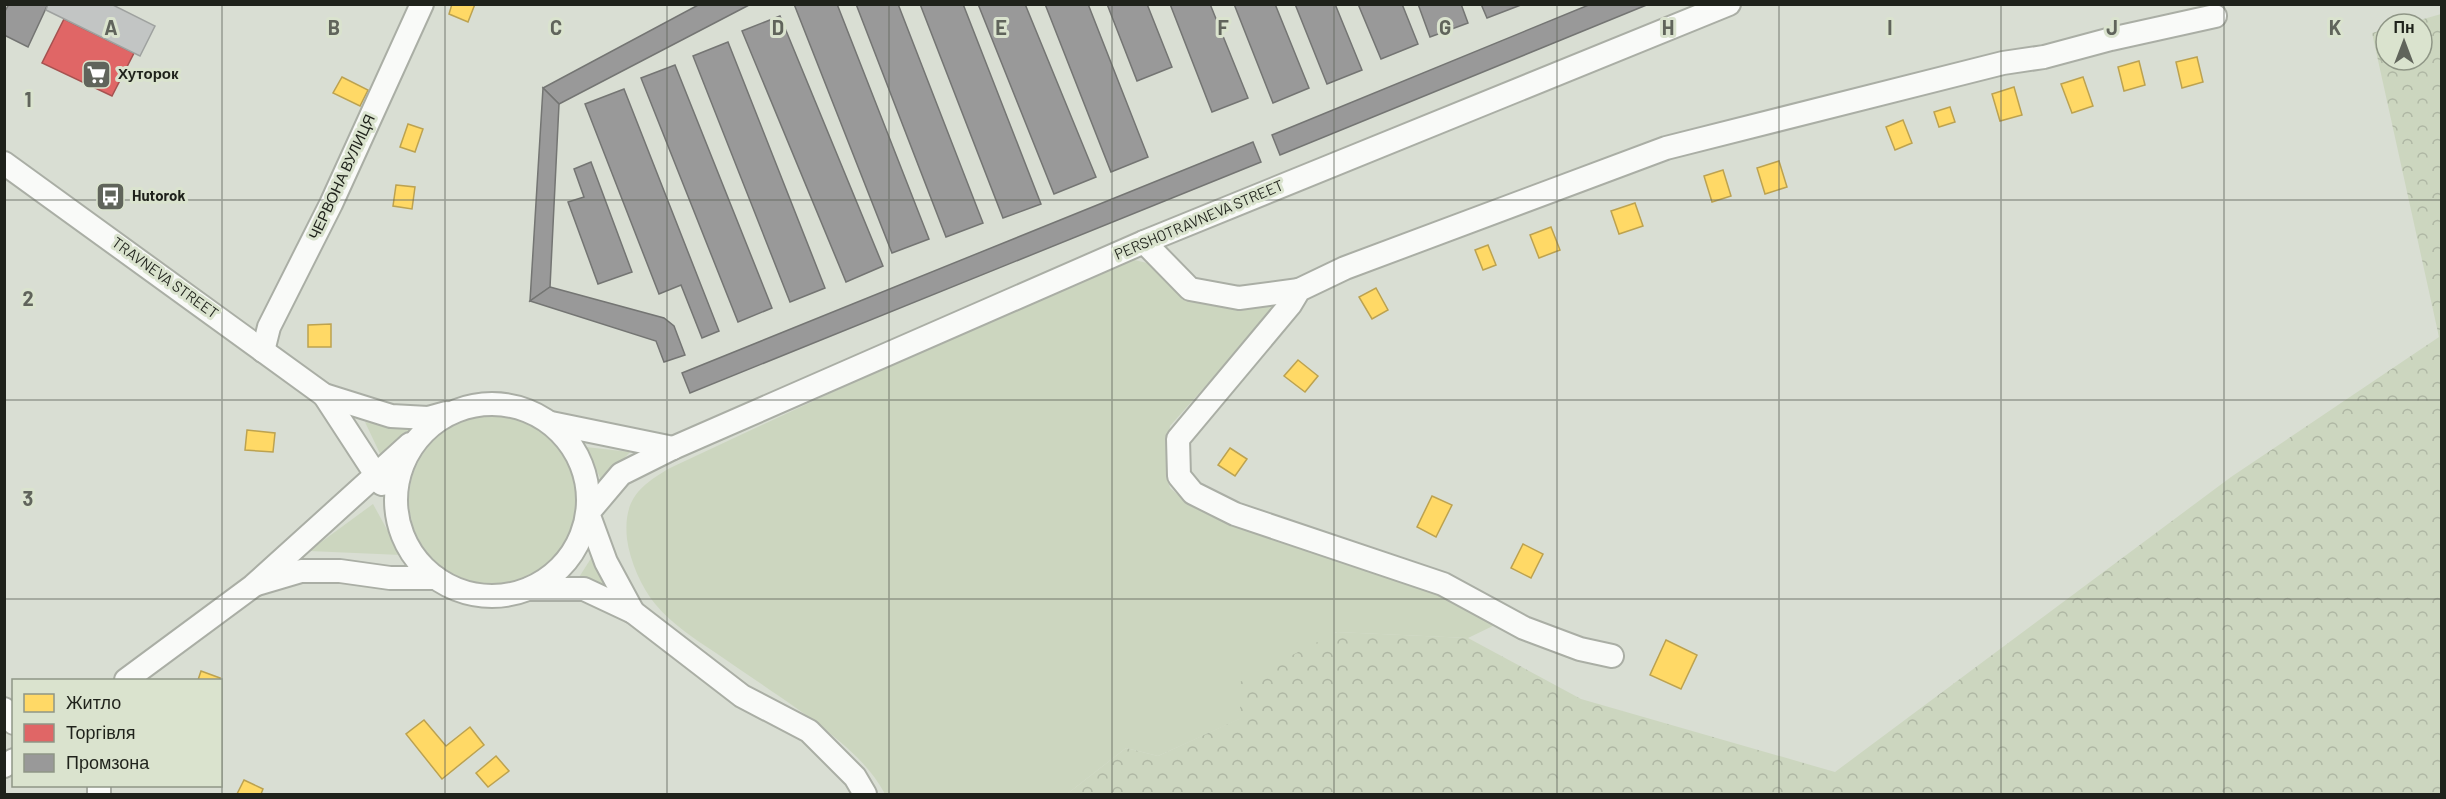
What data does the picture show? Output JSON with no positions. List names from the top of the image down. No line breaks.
{"streets":{"street":["ЧЕРВОНА ВУЛИЦЯ","PERSHOTRAVNEVA STREET","TRAVNEVA STREET"]},"crossings":[["ЧЕРВОНА ВУЛИЦЯ","TRAVNEVA STREET"]],"places":{"supermarket":["Хуторок"],"bus stop":["Hutorok"]},"legend":["Житло","Торгівля","Промзона"],"north":"top","grid":{"columns":["A","B","C","D","E","F","G","H","I","J","K"],"rows":["1","2","3"]}}
